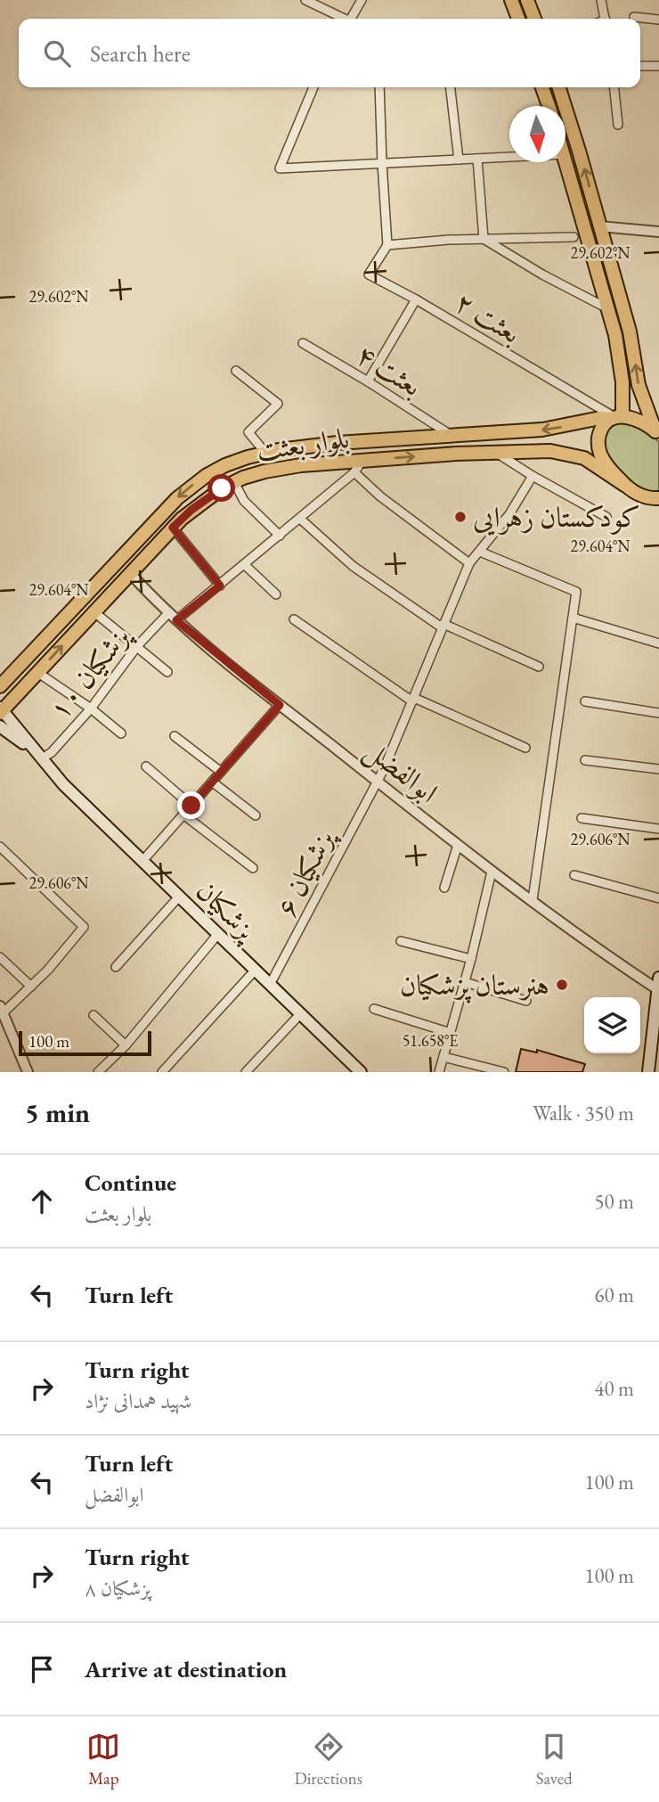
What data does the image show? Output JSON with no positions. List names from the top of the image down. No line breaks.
{"streets":{"main road":["بلوار بعثت","پزشکیان"],"street":["بعثت ۲","بعثت ۴","پزشکیان ۱۰","ابوالفضل","پزشکیان ۶"]},"crossings":[["بعثت ۲","بلوار بعثت"],["بعثت ۴","بلوار بعثت"],["بلوار بعثت","پزشکیان ۱۰"],["بلوار بعثت","ابوالفضل"],["بلوار بعثت","پزشکیان"],["پزشکیان ۱۰","ابوالفضل"],["پزشکیان ۱۰","پزشکیان"],["ابوالفضل","پزشکیان ۶"],["پزشکیان ۶","پزشکیان"]],"places":["کودکستان زهرایی","هنرستان پزشکیان"],"scale_bar":"100 m","north":"bottom","page":{"search":"Search here","scale":"100 m","heading":["5 min","Walk · 350 m"],"list":[["Continue","بلوار بعثت","50 m"],["Turn left","60 m"],["Turn right","شهید همدانی نژاد","40 m"],["Turn left","ابوالفضل","100 m"],["Turn right","پزشکیان ۸","100 m"],"Arrive at destination"],"nav":["Map","Directions","Saved"]},"coordinates":["29.602°N","29.604°N","29.606°N","51.658°E"]}
